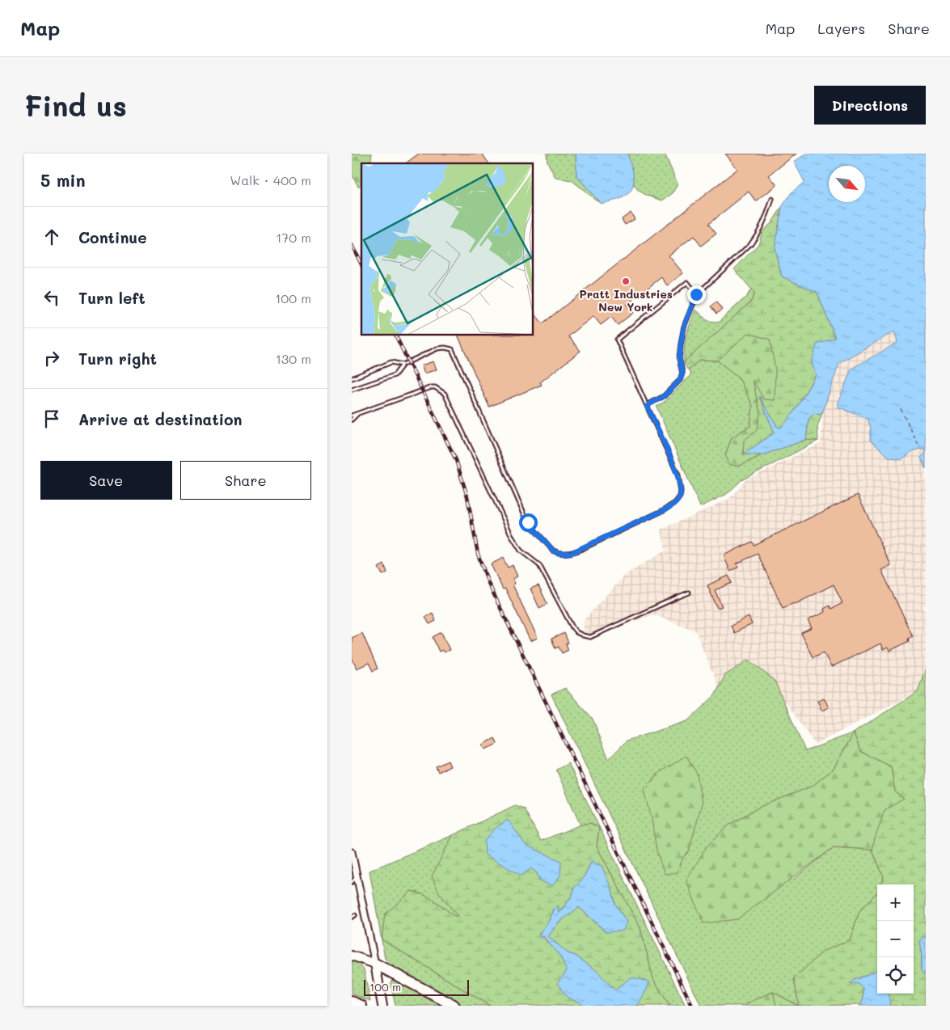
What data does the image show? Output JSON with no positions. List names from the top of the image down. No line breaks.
{"places":["Pratt Industries New York"],"scale_bar":"100 m","north":"bottom right","page":{"header":"Map","nav":["Map","Layers","Share"],"buttons":["Directions",["Save","Share"]],"title":"Find us","heading":["5 min","Walk · 400 m"],"list":[["Continue","170 m"],["Turn left","100 m"],["Turn right","130 m"],"Arrive at destination"],"map_buttons":["+","−"],"scale":"100 m"}}
